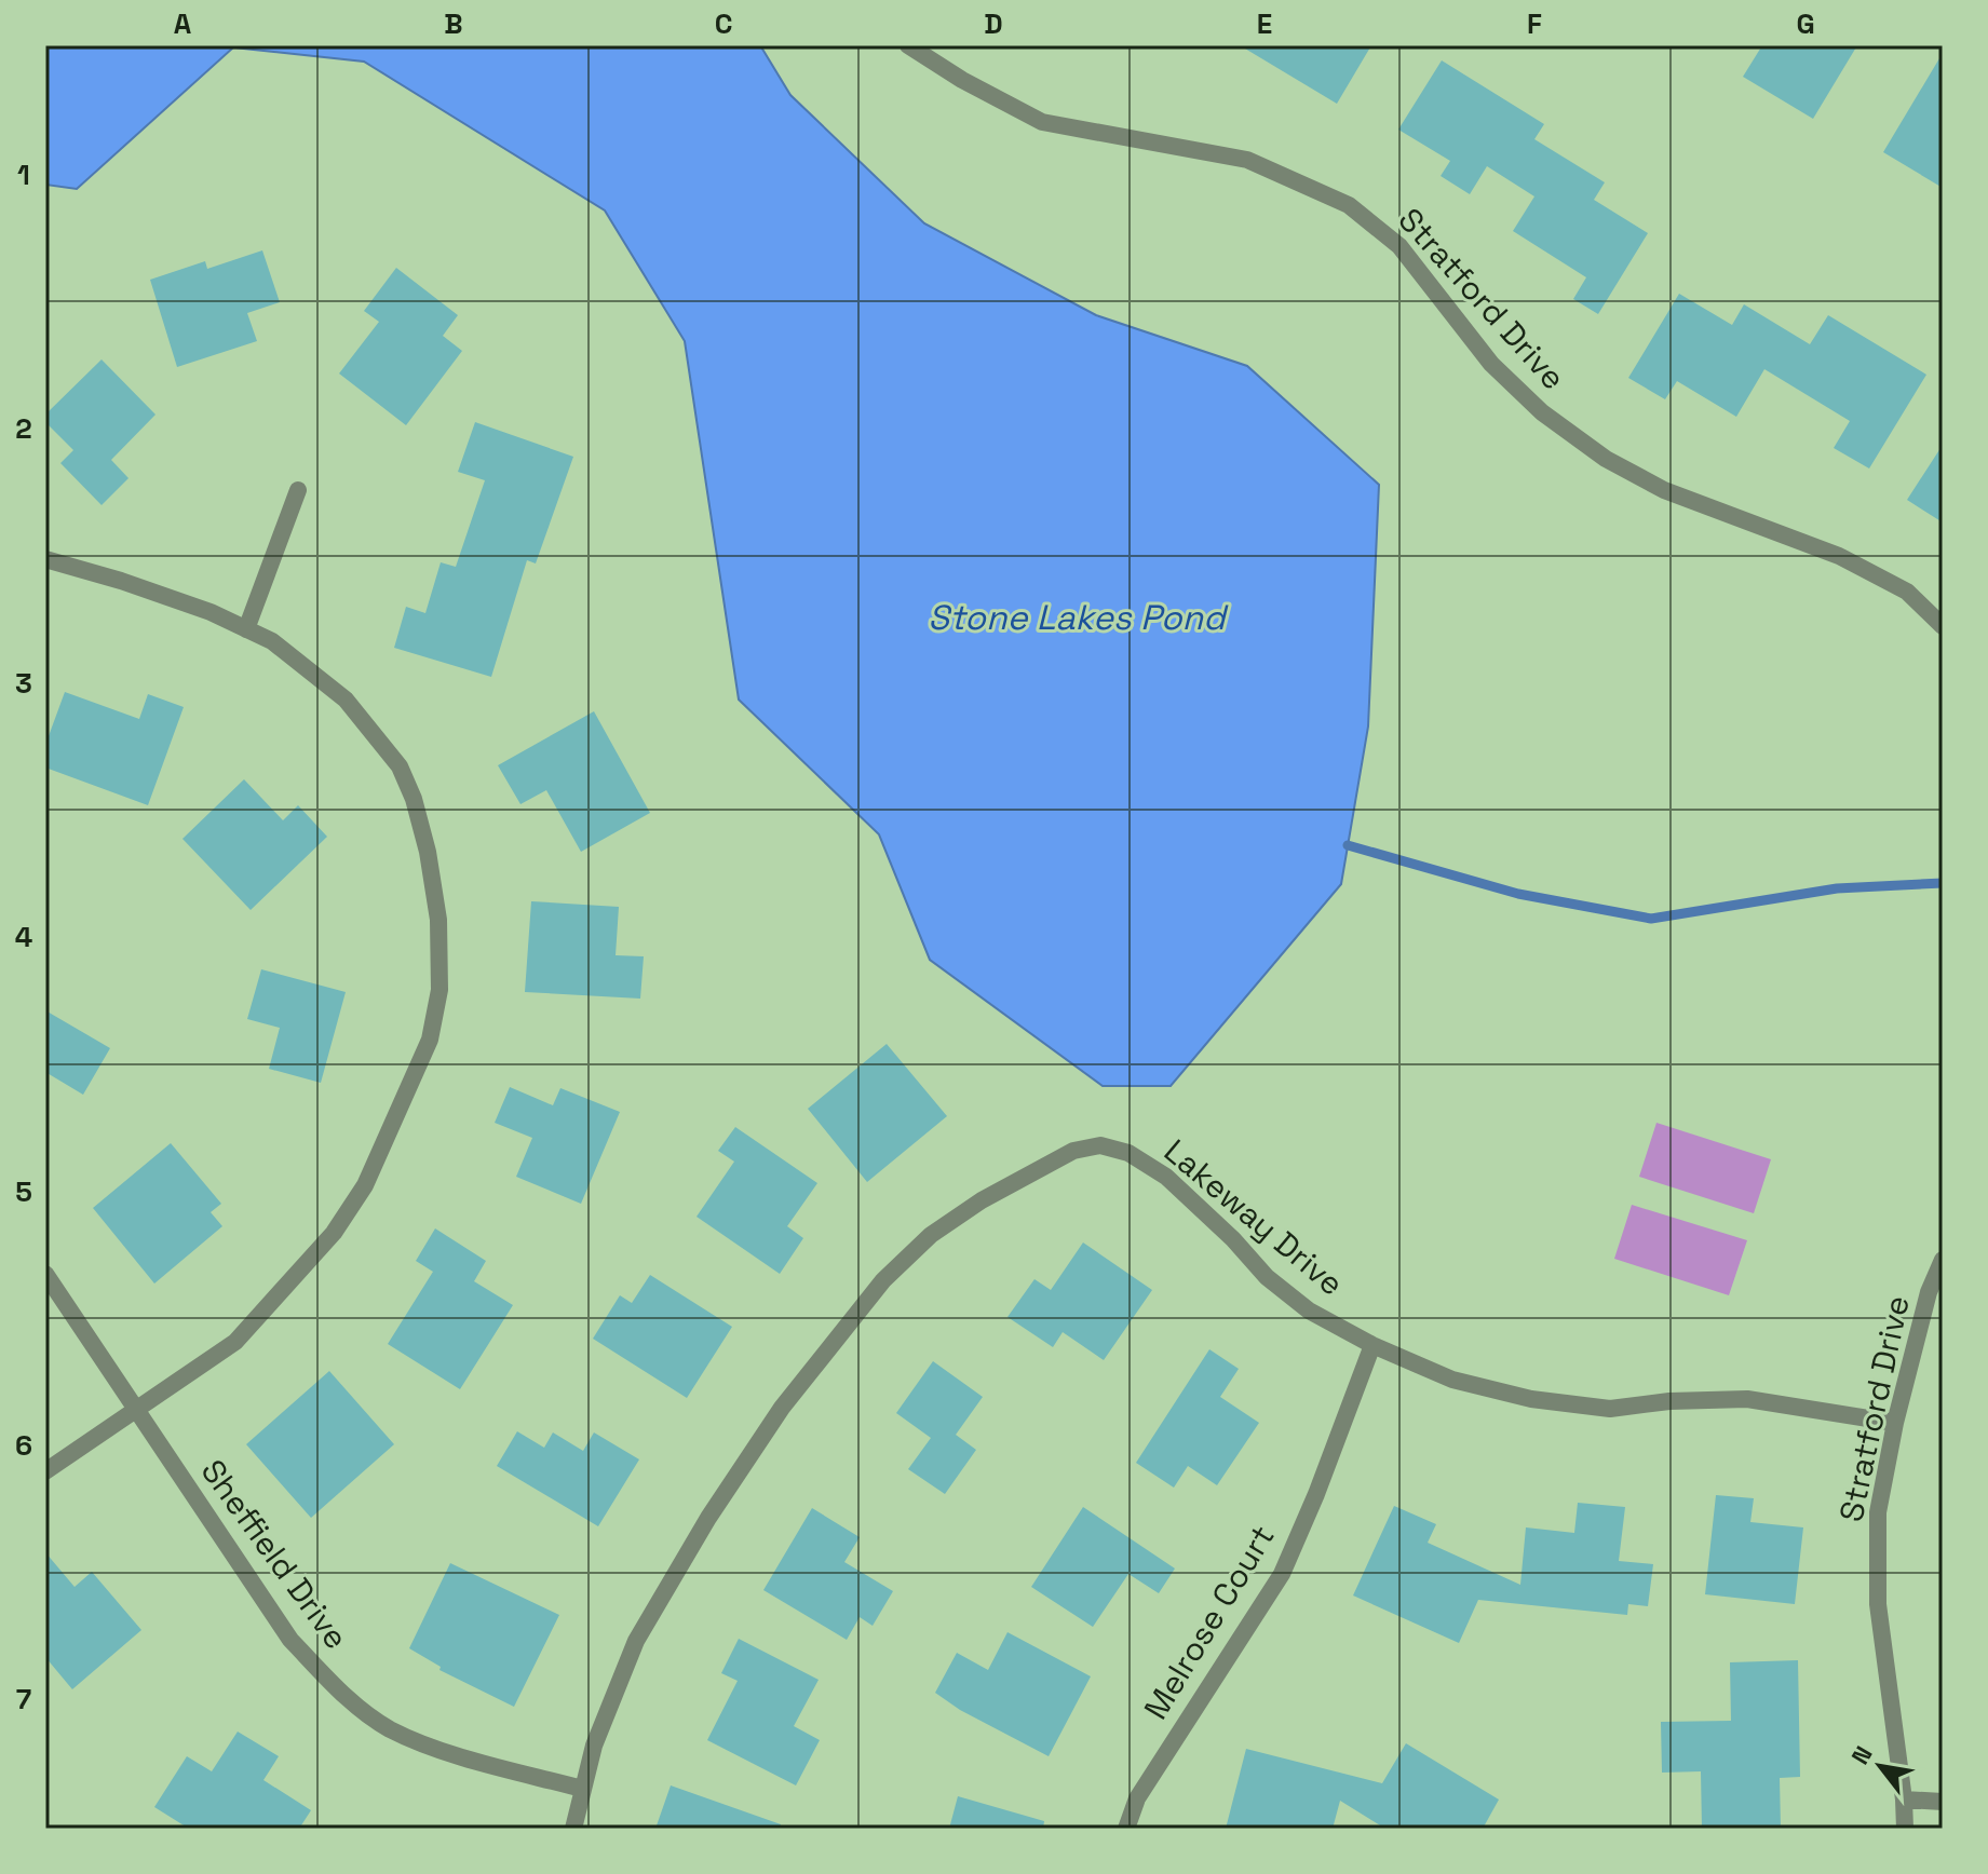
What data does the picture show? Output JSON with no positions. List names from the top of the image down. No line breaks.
{"streets":{"street":["Stratford Drive","Lakeway Drive","Sheffield Drive","Melrose Court"]},"crossings":[["Stratford Drive","Lakeway Drive"],["Lakeway Drive","Sheffield Drive"],["Lakeway Drive","Melrose Court"]],"water":["Stone Lakes Pond"],"north":"top left","grid":{"columns":["A","B","C","D","E","F","G"],"rows":["1","2","3","4","5","6","7"]}}
